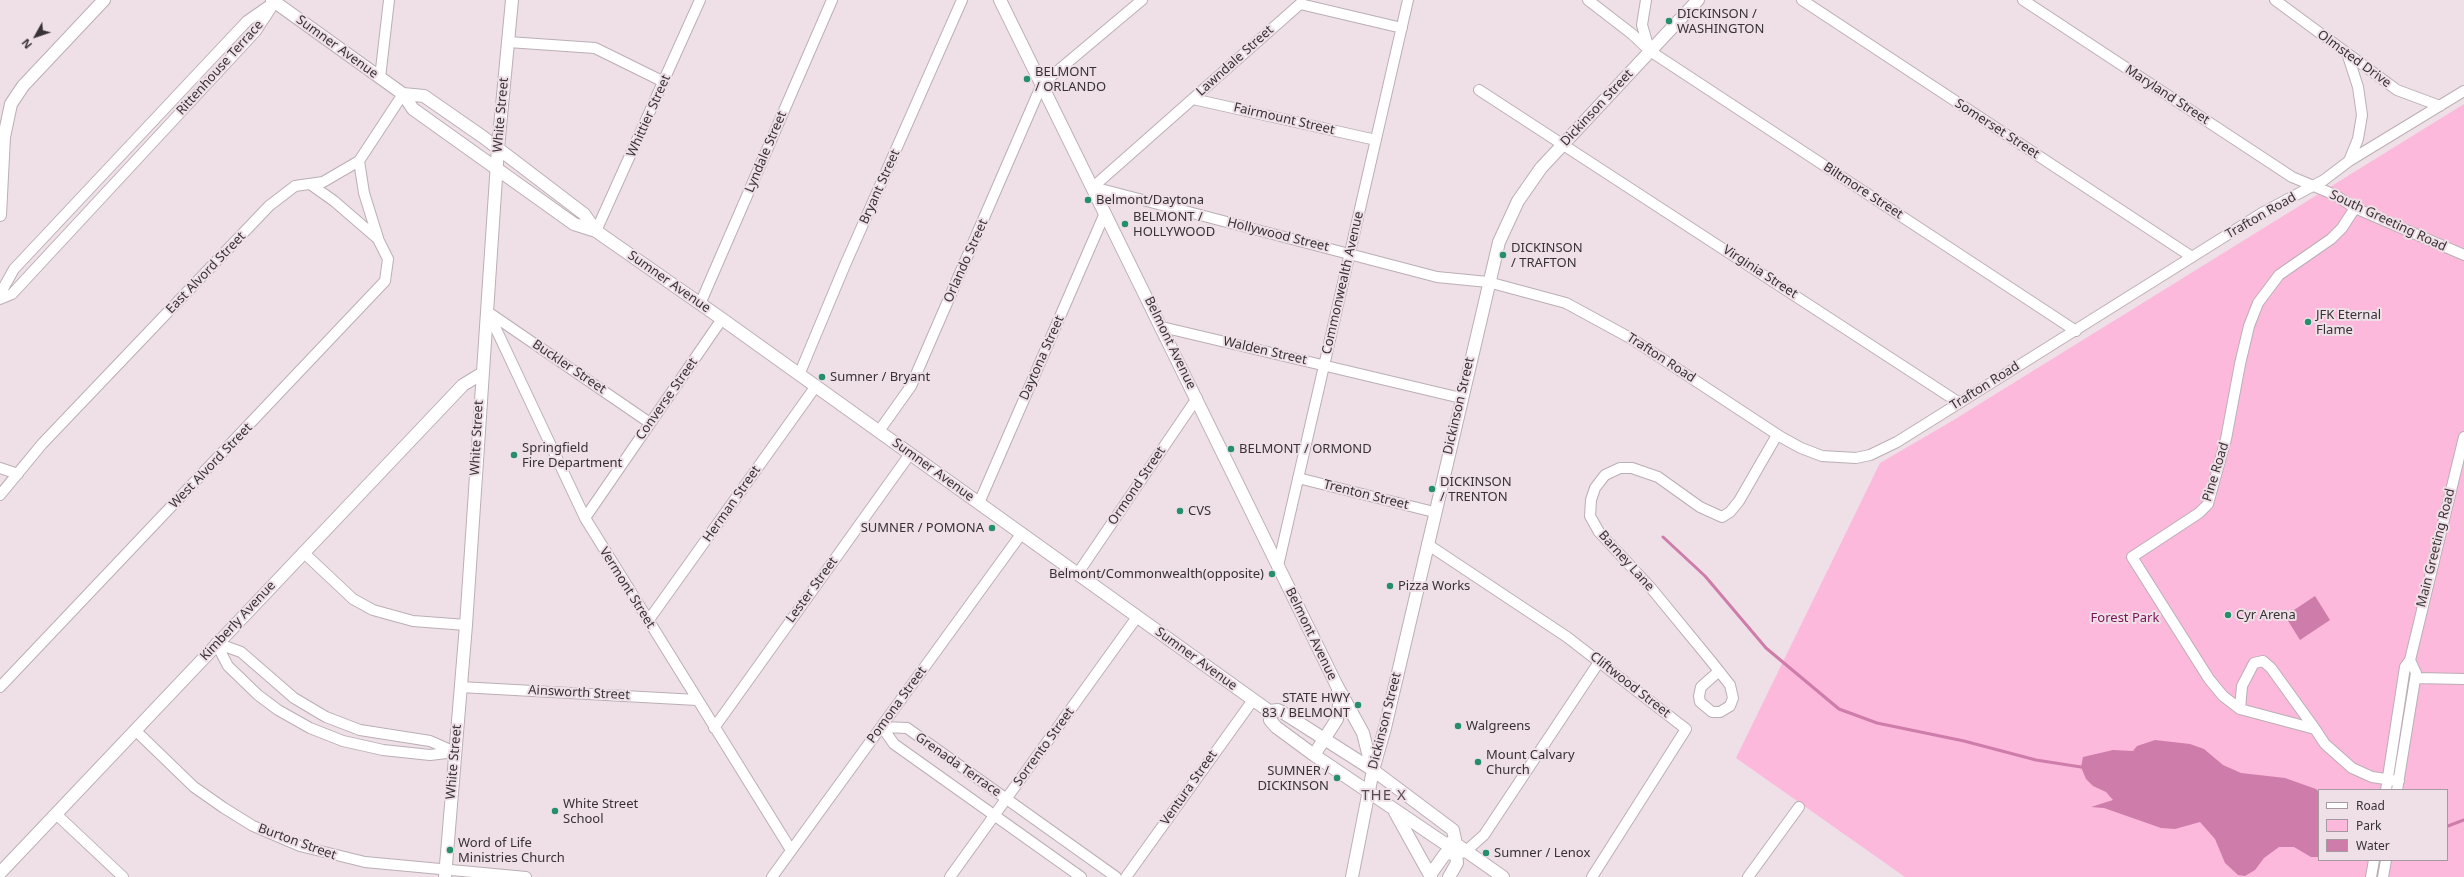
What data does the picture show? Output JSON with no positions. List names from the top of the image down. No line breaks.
{"streets":{"main road":["Sumner Avenue","Dickinson Street","White Street","Belmont Avenue","Kimberly Avenue"],"street":["Olmsted Drive","Lawndale Street","Rittenhouse Terrace","Maryland Street","Whittier Street","Fairmount Street","Somerset Street","Lyndale Street","Bryant Street","Biltmore Street","Trafton Road","South Greeting Road","Hollywood Street","Orlando Street","Virginia Street","East Alvord Street","Commonwealth Avenue","Walden Street","Daytona Street","Buckler Street","Converse Street","West Alvord Street","Pine Road","Ormond Street","Trenton Street","Herman Street","Main Greeting Road","Barney Lane","Vermont Street","Lester Street","Cliftwood Street","Ainsworth Street","Pomona Street","Sorrento Street","Grenada Terrace","Ventura Street","Burton Street"]},"crossings":[["Sumner Avenue","Rittenhouse Terrace"],["Sumner Avenue","Dickinson Street"],["Sumner Avenue","White Street"],["Sumner Avenue","Whittier Street"],["Sumner Avenue","Lyndale Street"],["Sumner Avenue","Bryant Street"],["Sumner Avenue","Orlando Street"],["Sumner Avenue","East Alvord Street"],["Sumner Avenue","Belmont Avenue"],["Sumner Avenue","Daytona Street"],["Sumner Avenue","Converse Street"],["Sumner Avenue","Ormond Street"],["Sumner Avenue","Herman Street"],["Sumner Avenue","Lester Street"],["Sumner Avenue","Pomona Street"],["Sumner Avenue","Sorrento Street"],["Sumner Avenue","Ventura Street"],["Olmsted Drive","Trafton Road"],["Lawndale Street","Fairmount Street"],["Lawndale Street","Hollywood Street"],["Lawndale Street","Commonwealth Avenue"],["Lawndale Street","Belmont Avenue"],["Maryland Street","Trafton Road"],["Maryland Street","South Greeting Road"],["Dickinson Street","Biltmore Street"],["Dickinson Street","Trafton Road"],["Dickinson Street","Hollywood Street"],["Dickinson Street","Virginia Street"],["Dickinson Street","Belmont Avenue"],["Dickinson Street","Walden Street"],["Dickinson Street","Trenton Street"],["Dickinson Street","Cliftwood Street"],["White Street","Buckler Street"],["White Street","Vermont Street"],["White Street","Kimberly Avenue"],["White Street","Ainsworth Street"],["White Street","Burton Street"],["Fairmount Street","Commonwealth Avenue"],["Somerset Street","Trafton Road"],["Biltmore Street","Trafton Road"],["Trafton Road","South Greeting Road"],["Trafton Road","Hollywood Street"],["Trafton Road","Virginia Street"],["Trafton Road","Barney Lane"],["South Greeting Road","Pine Road"],["Hollywood Street","Commonwealth Avenue"],["Hollywood Street","Belmont Avenue"],["Orlando Street","Belmont Avenue"],["East Alvord Street","West Alvord Street"],["Commonwealth Avenue","Belmont Avenue"],["Commonwealth Avenue","Walden Street"],["Commonwealth Avenue","Trenton Street"],["Belmont Avenue","Walden Street"],["Belmont Avenue","Daytona Street"],["Belmont Avenue","Ormond Street"],["Buckler Street","Converse Street"],["Buckler Street","Vermont Street"],["Converse Street","Vermont Street"],["Herman Street","Vermont Street"],["Vermont Street","Lester Street"],["Vermont Street","Ainsworth Street"],["Vermont Street","Pomona Street"],["Kimberly Avenue","Burton Street"],["Pomona Street","Grenada Terrace"],["Sorrento Street","Grenada Terrace"]],"districts":["THE X"],"parks":["Forest Park"],"places":["DICKINSON / WASHINGTON","BELMONT / ORLANDO","Belmont/Daytona","BELMONT / HOLLYWOOD","DICKINSON / TRAFTON","JFK Eternal Flame","Sumner / Bryant","BELMONT / ORMOND","Springfield Fire Department","DICKINSON / TRENTON","CVS","SUMNER / POMONA","Belmont/Commonwealth(opposite)","Pizza Works","Cyr Arena","STATE HWY 83 / BELMONT","Walgreens","Mount Calvary Church","SUMNER / DICKINSON","White Street School","Word of Life Ministries Church","Sumner / Lenox"],"legend":["Road","Park","Water"],"north":"bottom left"}
